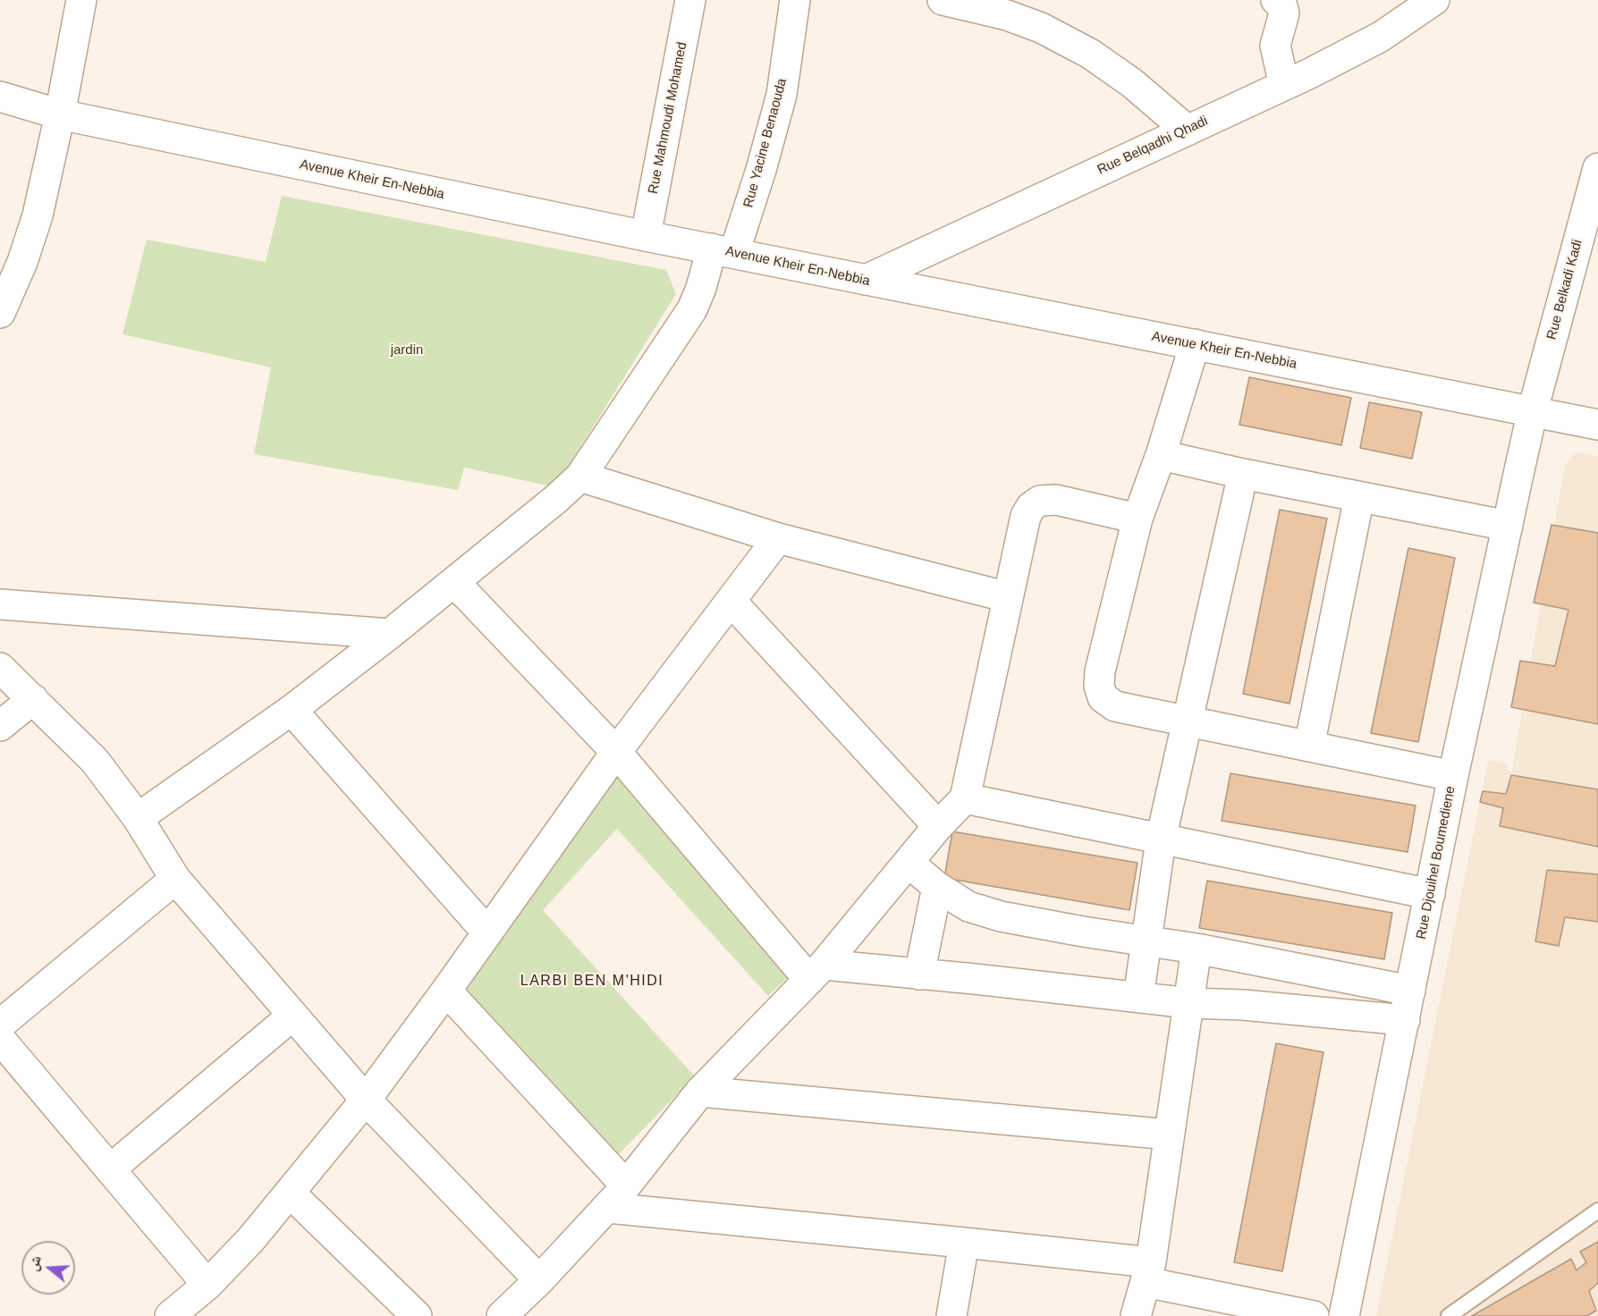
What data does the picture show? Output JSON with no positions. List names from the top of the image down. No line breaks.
{"streets":{"street":["Rue Mahmoudi Mohamed","Rue Yacine Benaouda","Rue Belqadhi Qhadi","Avenue Kheir En-Nebbia","Rue Belkadi Kadi","Rue Djouihel Boumediene"]},"crossings":[["Rue Mahmoudi Mohamed","Avenue Kheir En-Nebbia"],["Rue Yacine Benaouda","Avenue Kheir En-Nebbia"],["Rue Belqadhi Qhadi","Avenue Kheir En-Nebbia"],["Avenue Kheir En-Nebbia","Rue Belkadi Kadi"],["Avenue Kheir En-Nebbia","Rue Djouihel Boumediene"],["Rue Belkadi Kadi","Rue Djouihel Boumediene"]],"districts":["LARBI BEN M'HIDI"],"parks":["jardin"],"north":"left"}
